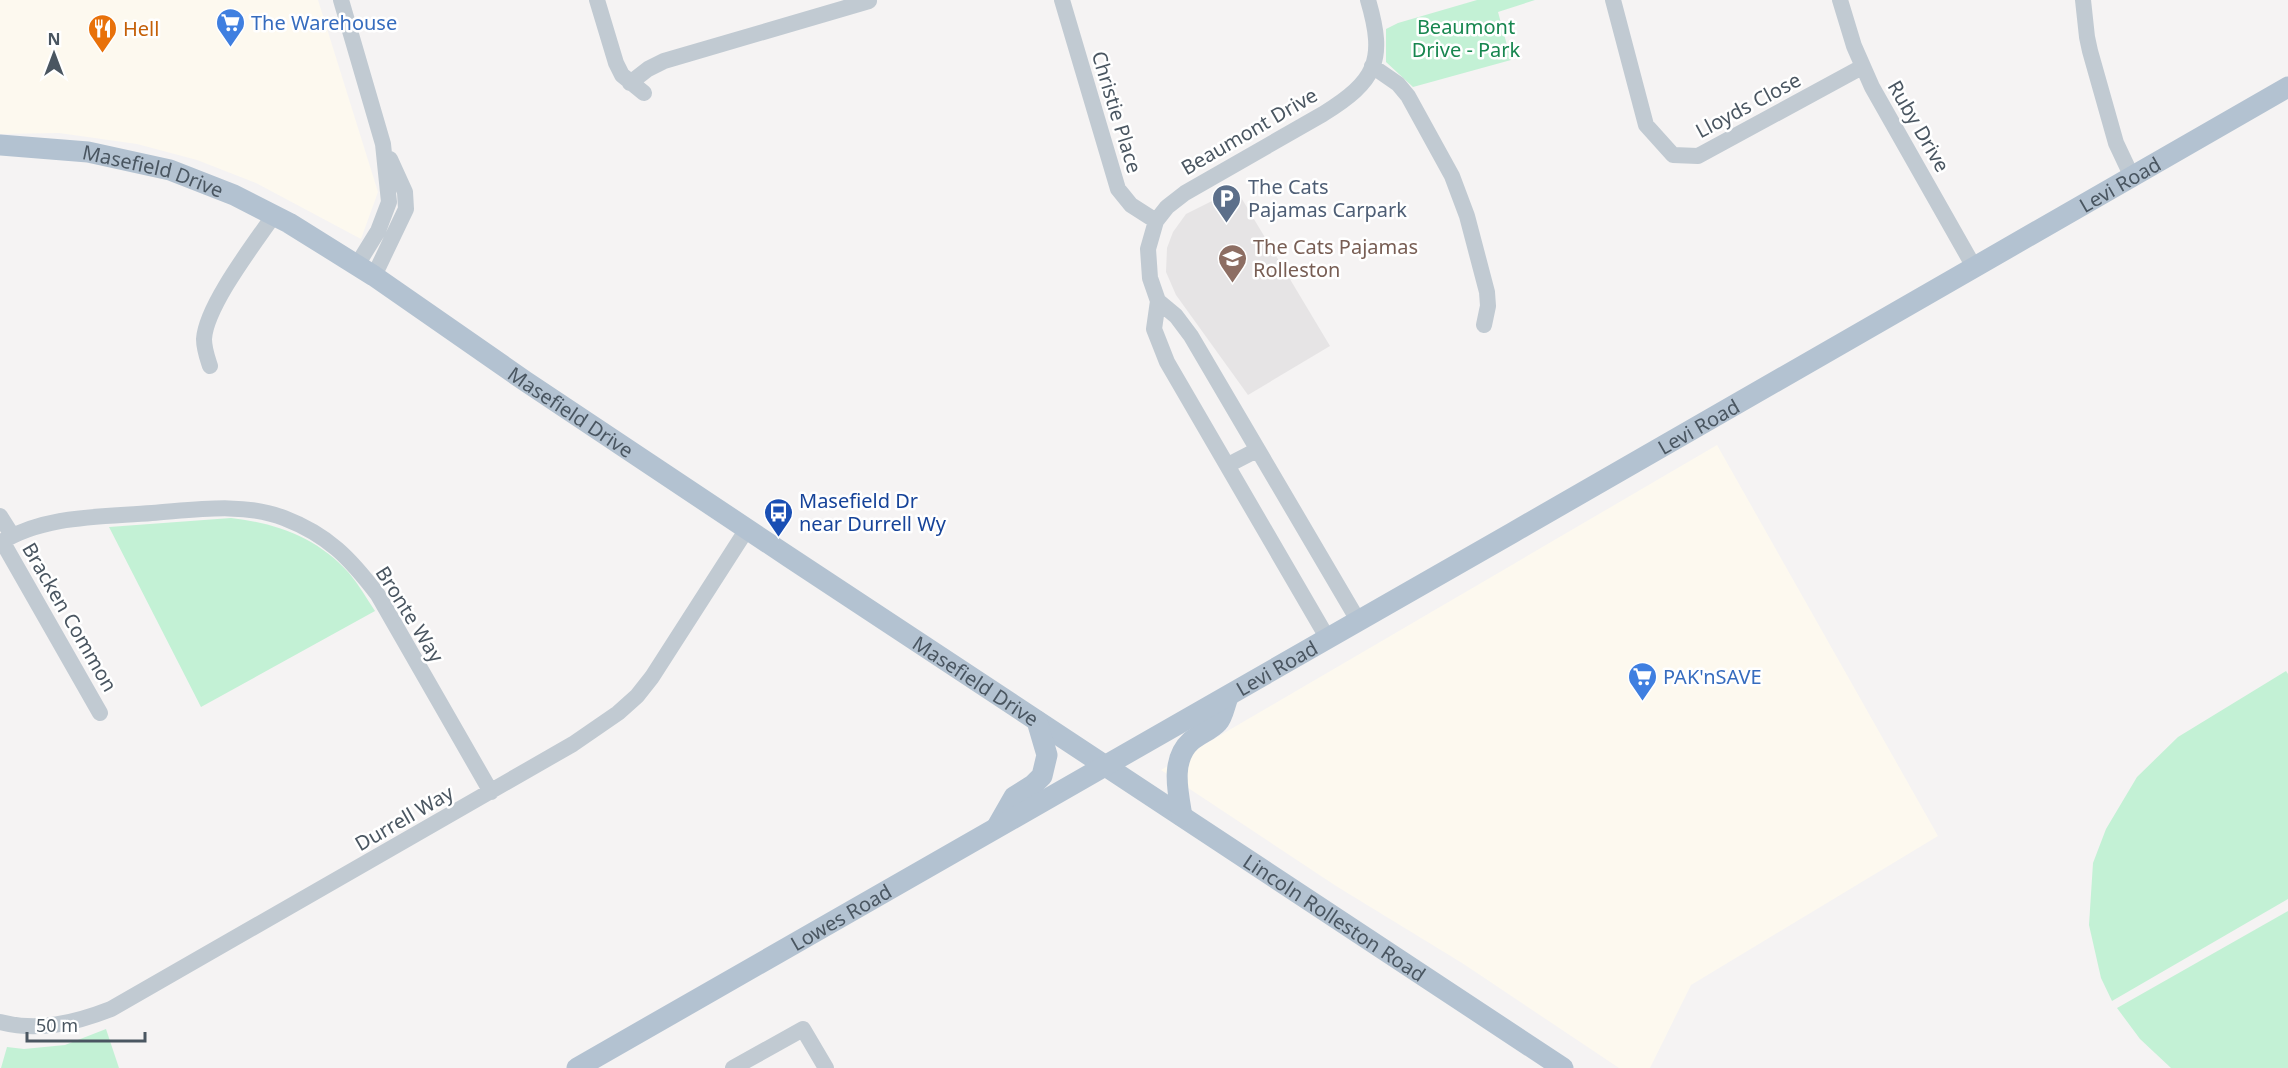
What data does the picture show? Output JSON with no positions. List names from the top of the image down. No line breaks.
{"streets":{"main road":["Masefield Drive","Levi Road","Lowes Road","Lincoln Rolleston Road"],"street":["Lloyds Close","Christie Place","Ruby Drive","Beaumont Drive","Bronte Way","Bracken Common","Durrell Way"]},"crossings":[["Lloyds Close","Ruby Drive"],["Christie Place","Beaumont Drive"],["Ruby Drive","Levi Road"],["Beaumont Drive","Levi Road"],["Masefield Drive","Levi Road"],["Masefield Drive","Durrell Way"],["Masefield Drive","Lowes Road"],["Masefield Drive","Lincoln Rolleston Road"],["Levi Road","Lowes Road"],["Levi Road","Lincoln Rolleston Road"],["Bronte Way","Bracken Common"],["Bronte Way","Durrell Way"],["Lowes Road","Lincoln Rolleston Road"]],"parks":["Beaumont Drive - Park"],"places":{"supermarket":["The Warehouse","PAK'nSAVE"],"restaurant":["Hell"],"parking":["The Cats Pajamas Carpark"],"school or university":["The Cats Pajamas Rolleston"],"bus stop":["Masefield Dr near Durrell Wy"]},"scale_bar":"50 m","north":"top"}
